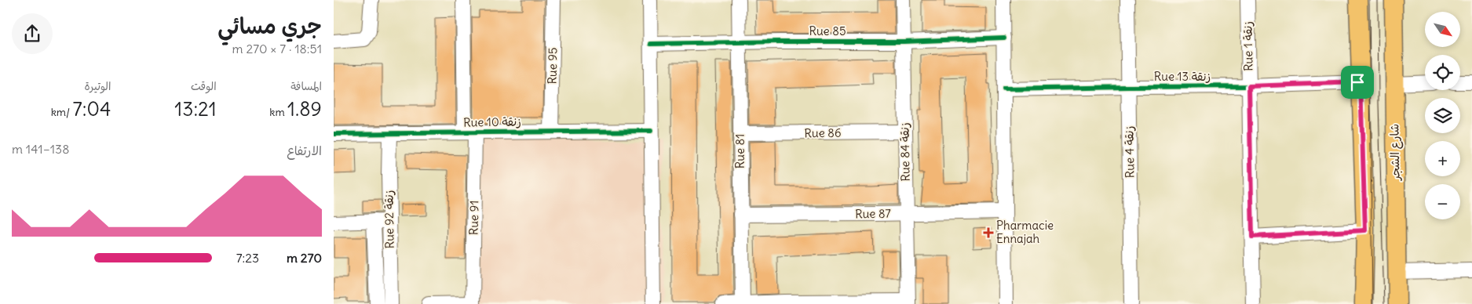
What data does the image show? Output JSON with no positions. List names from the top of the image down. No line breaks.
{"streets":{"main road":["شارع الشجر"],"street":["Rue 85","Rue 1 زنقة","Rue 95","Rue 13 زنقة","Rue 10 زنقة","Rue 86","Rue 81","Rue 84 زنقة","Rue 4 زنقة","Rue 87","Rue 91","Rue 92 زنقة"]},"crossings":[["Rue 85","Rue 81"],["Rue 85","Rue 84 زنقة"],["Rue 1 زنقة","Rue 13 زنقة"],["Rue 95","Rue 10 زنقة"],["Rue 13 زنقة","Rue 4 زنقة"],["Rue 10 زنقة","Rue 91"],["Rue 10 زنقة","Rue 92 زنقة"],["Rue 86","Rue 81"],["Rue 86","Rue 84 زنقة"],["Rue 81","Rue 87"],["Rue 84 زنقة","Rue 87"]],"places":{"health":["Pharmacie Ennajah"]},"north":"bottom right","page":{"heading":["جري مسائي","18:51 · 7 × 270 m"],"map_buttons":["+","−"],"stats":[["المسافة","1.89 km"],["الوقت","13:21"],["الوتيرة","7:04 /km"]],"chart":["الارتفاع","138–141 m"],"list":[{"name":"270 m","note":"7:23"}]}}
